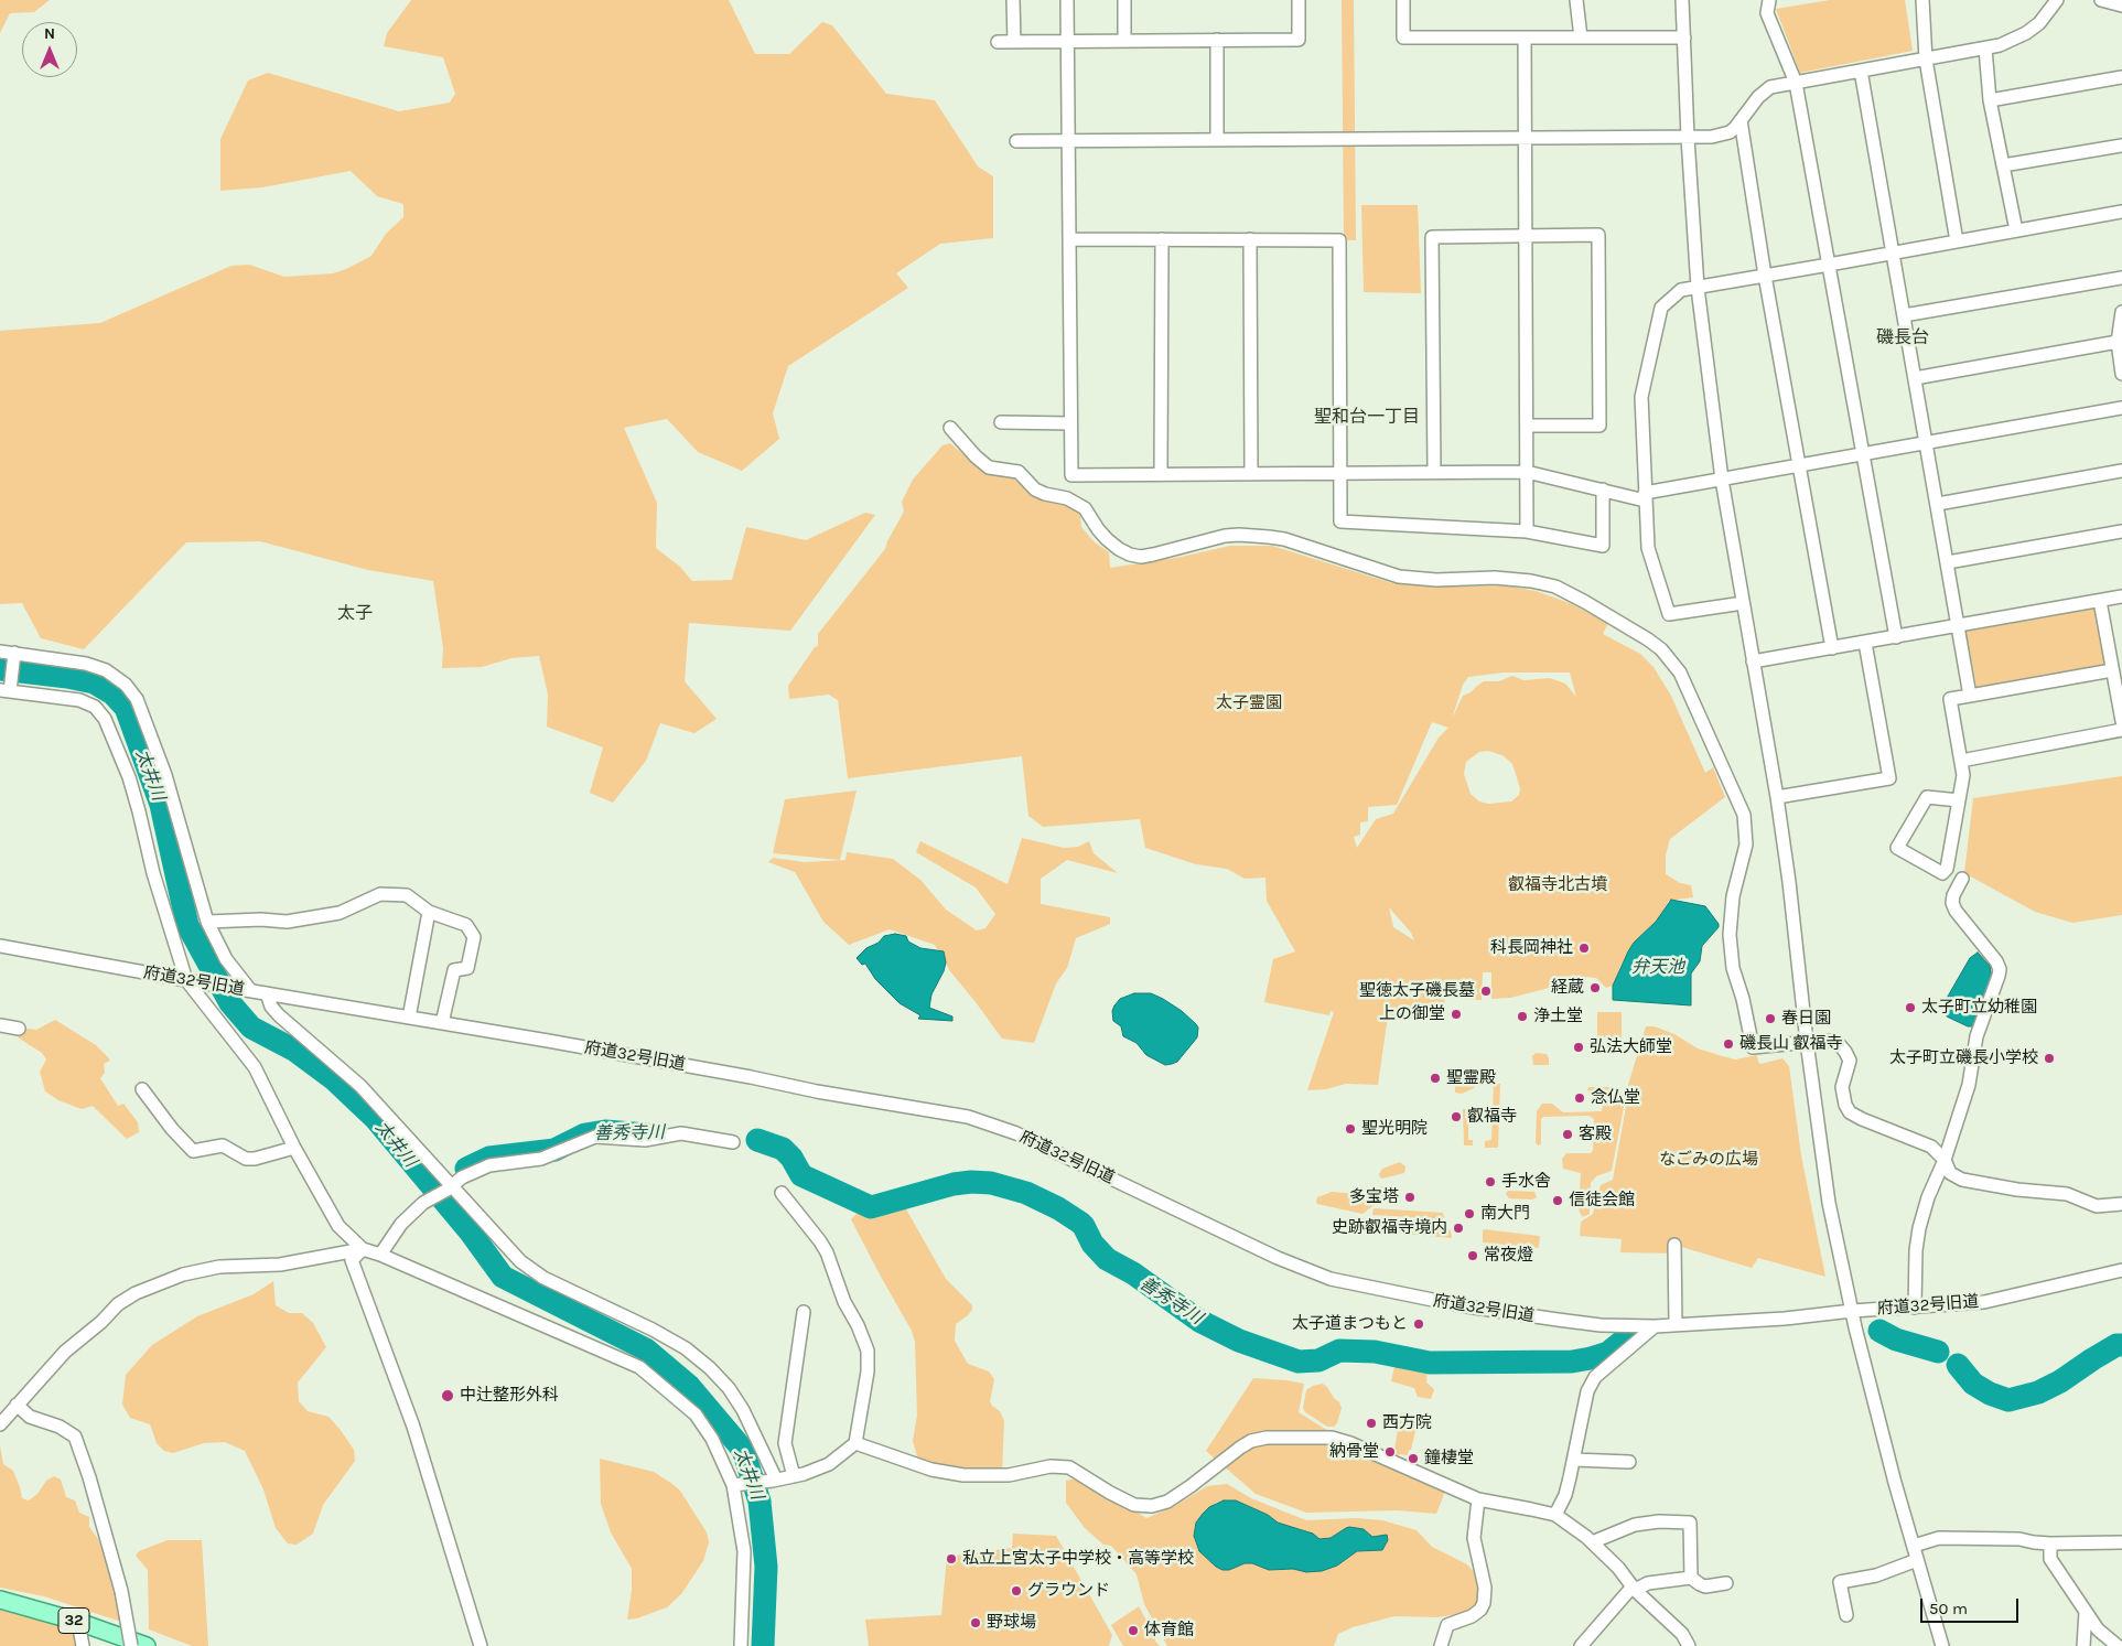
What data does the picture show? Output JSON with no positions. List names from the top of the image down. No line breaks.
{"streets":{"main road":["32"],"street":["府道32号旧道"]},"districts":["磯長台","聖和台一丁目","太子"],"water":["太井川","弁天池","善秀寺川"],"parks":["太子霊園","叡福寺北古墳","なごみの広場"],"places":["科長岡神社","経蔵","聖徳太子磯長墓","太子町立幼稚園","上の御堂","浄土堂","春日園","磯長山 叡福寺","弘法大師堂","太子町立磯長小学校","聖霊殿","念仏堂","叡福寺","聖光明院","客殿","手水舎","多宝塔","信徒会館","南大門","史跡叡福寺境内","常夜燈","太子道まつもと","中辻整形外科","西方院","納骨堂","鐘棲堂","私立上宮太子中学校・高等学校","グラウンド","野球場","体育館"],"scale_bar":"50 m","north":"top"}
